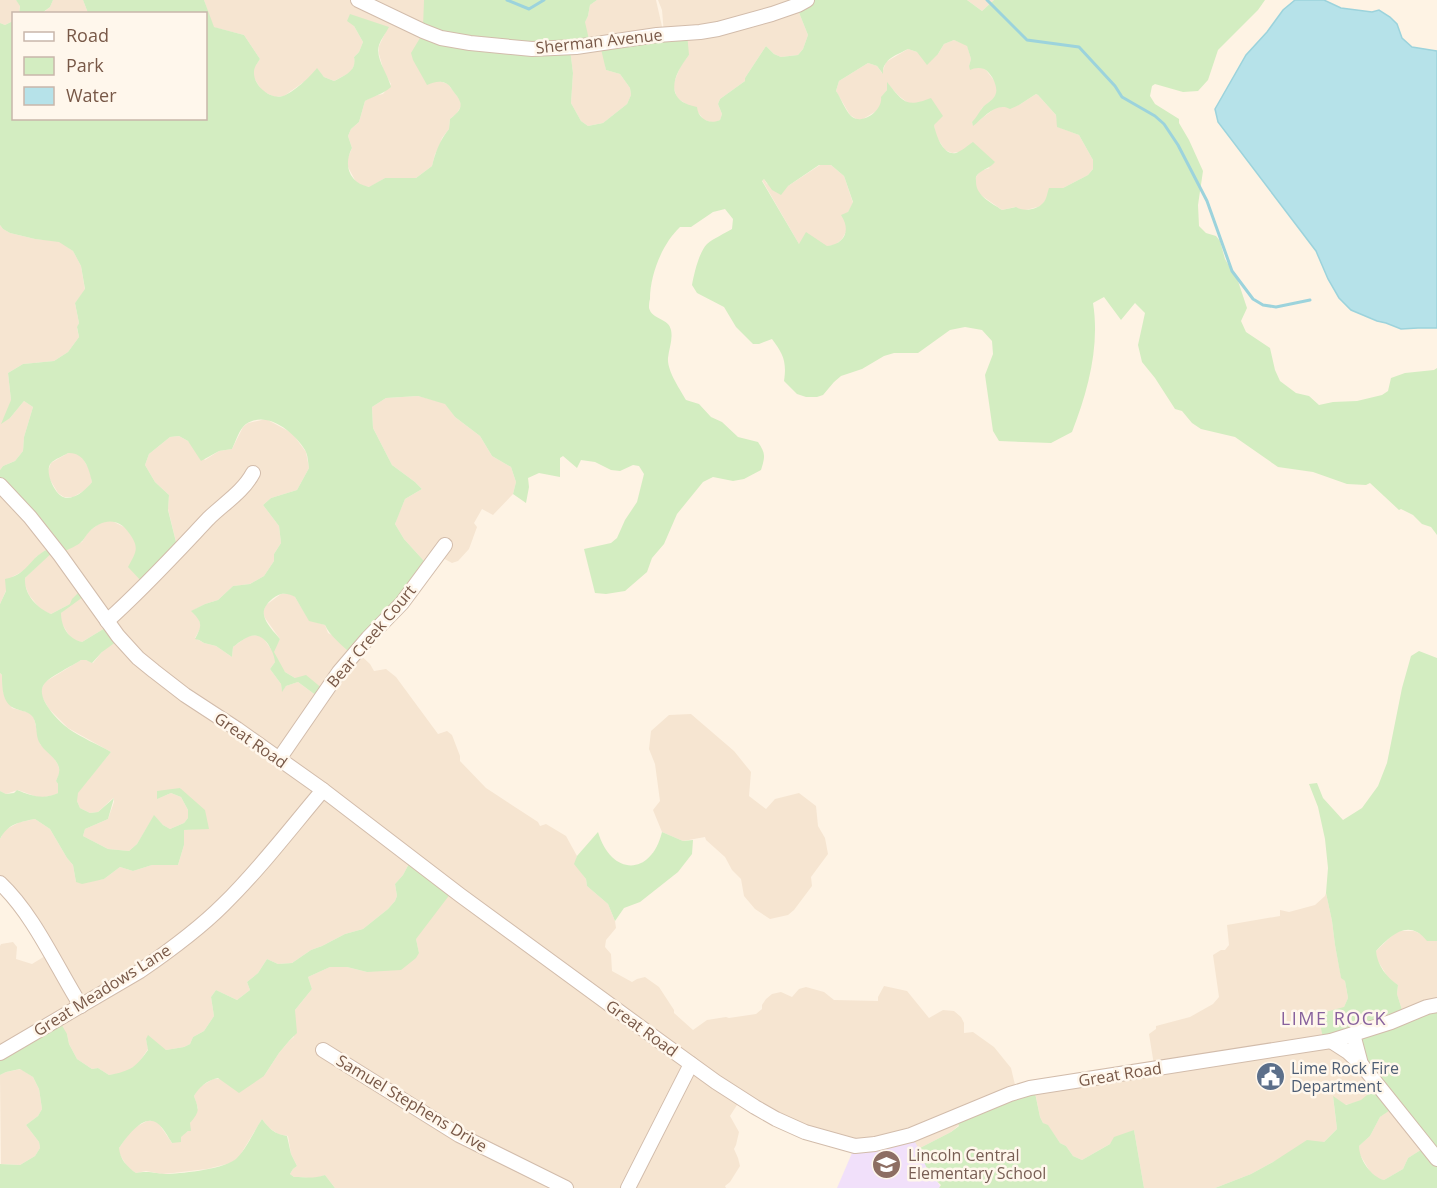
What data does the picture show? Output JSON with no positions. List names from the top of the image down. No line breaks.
{"streets":{"street":["Sherman Avenue","Bear Creek Court","Great Road","Great Meadows Lane","Samuel Stephens Drive"]},"crossings":[["Bear Creek Court","Great Road"],["Great Road","Great Meadows Lane"]],"districts":["LIME ROCK"],"places":{"public building":["Lime Rock Fire Department"],"school or university":["Lincoln Central Elementary School"]},"legend":["Road","Park","Water"]}
